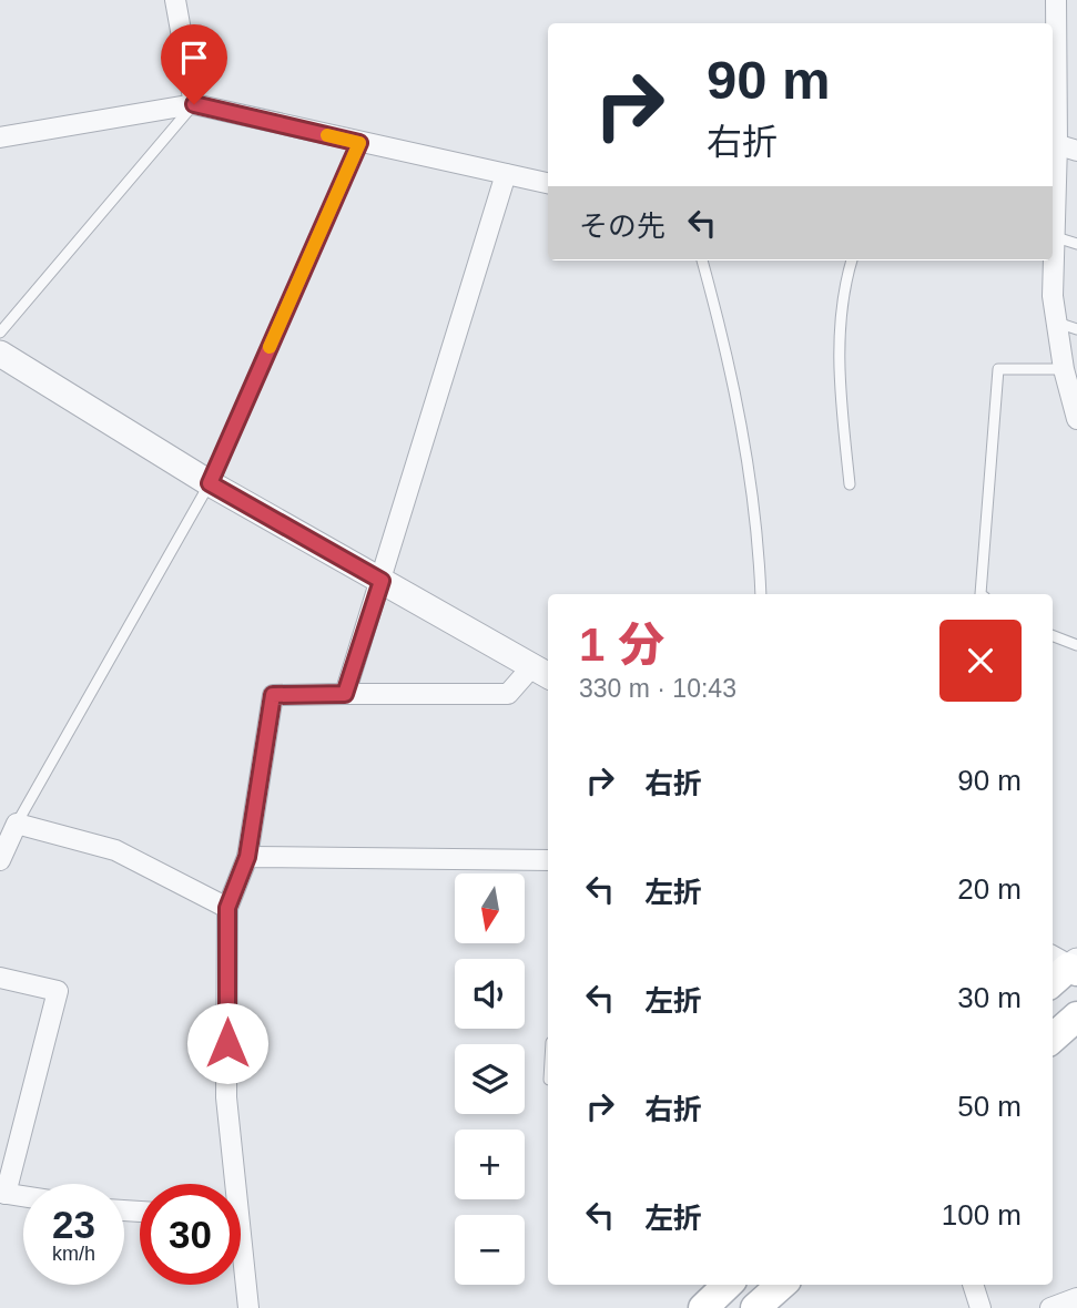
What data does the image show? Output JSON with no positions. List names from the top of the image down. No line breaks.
{"north":"bottom","page":{"turn":["90 m","右折"],"then":"その先","heading":["1 分","330 m · 10:43"],"list":[{"name":"右折","value":"90 m"},{"name":"左折","value":"20 m"},{"name":"左折","value":"30 m"},{"name":"右折","value":"50 m"},{"name":"左折","value":"100 m"}],"map_buttons":["+","−"],"speed":"23 km/h","limit":"30"}}
